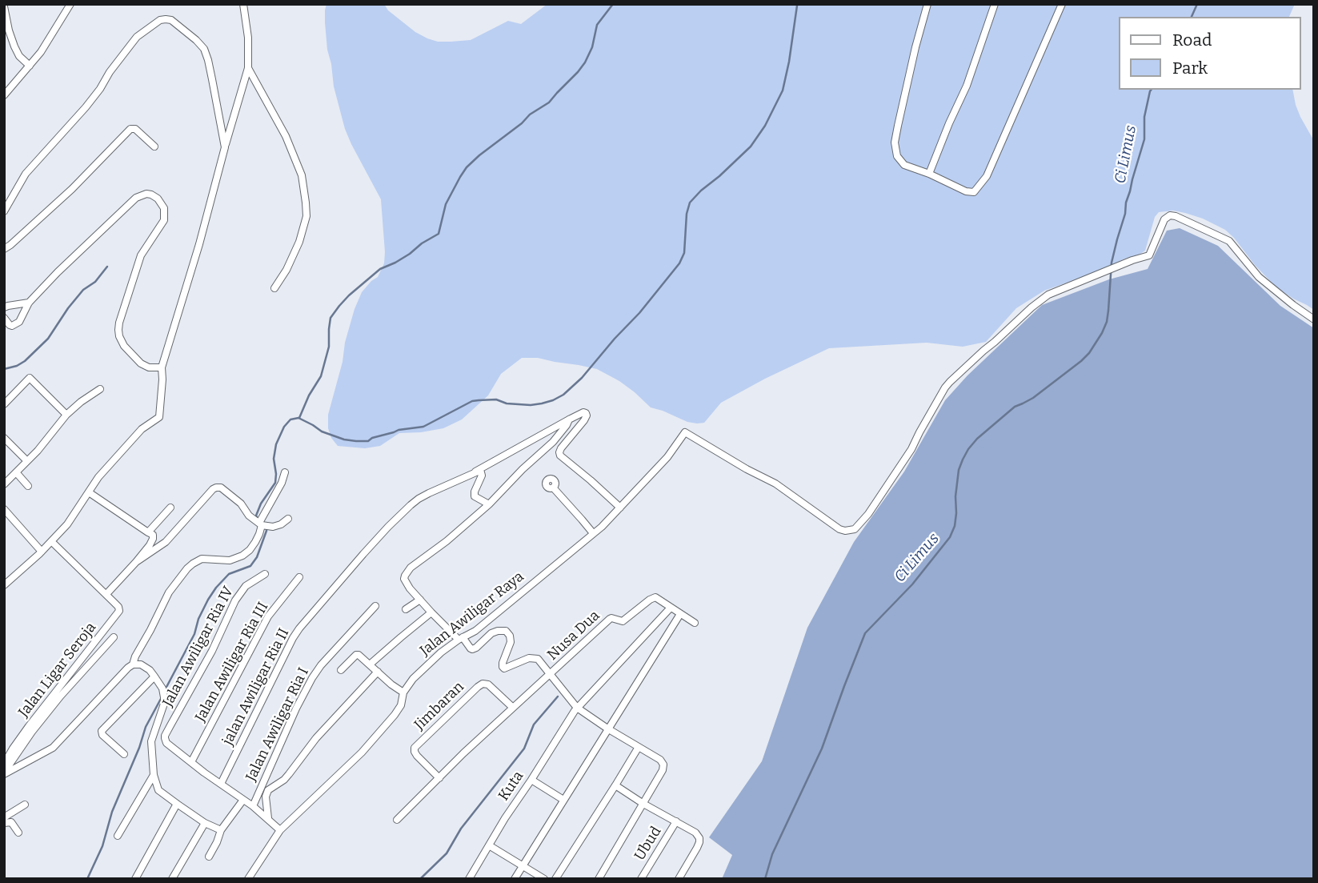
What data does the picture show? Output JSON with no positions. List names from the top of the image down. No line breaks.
{"streets":{"street":["Jalan Awiligar Raya","Nusa Dua","Jalan Awiligar Ria IV","Jalan Awiligar Ria III","Jalan Ligar Seroja","jalan Awiligar Ria II","Jimbaran","Jalan Awiligar Ria I","Kuta","Ubud"]},"crossings":[["Jalan Awiligar Ria IV","Jalan Awiligar Ria III"]],"water":["Ci Limus"],"legend":["Road","Park"]}
